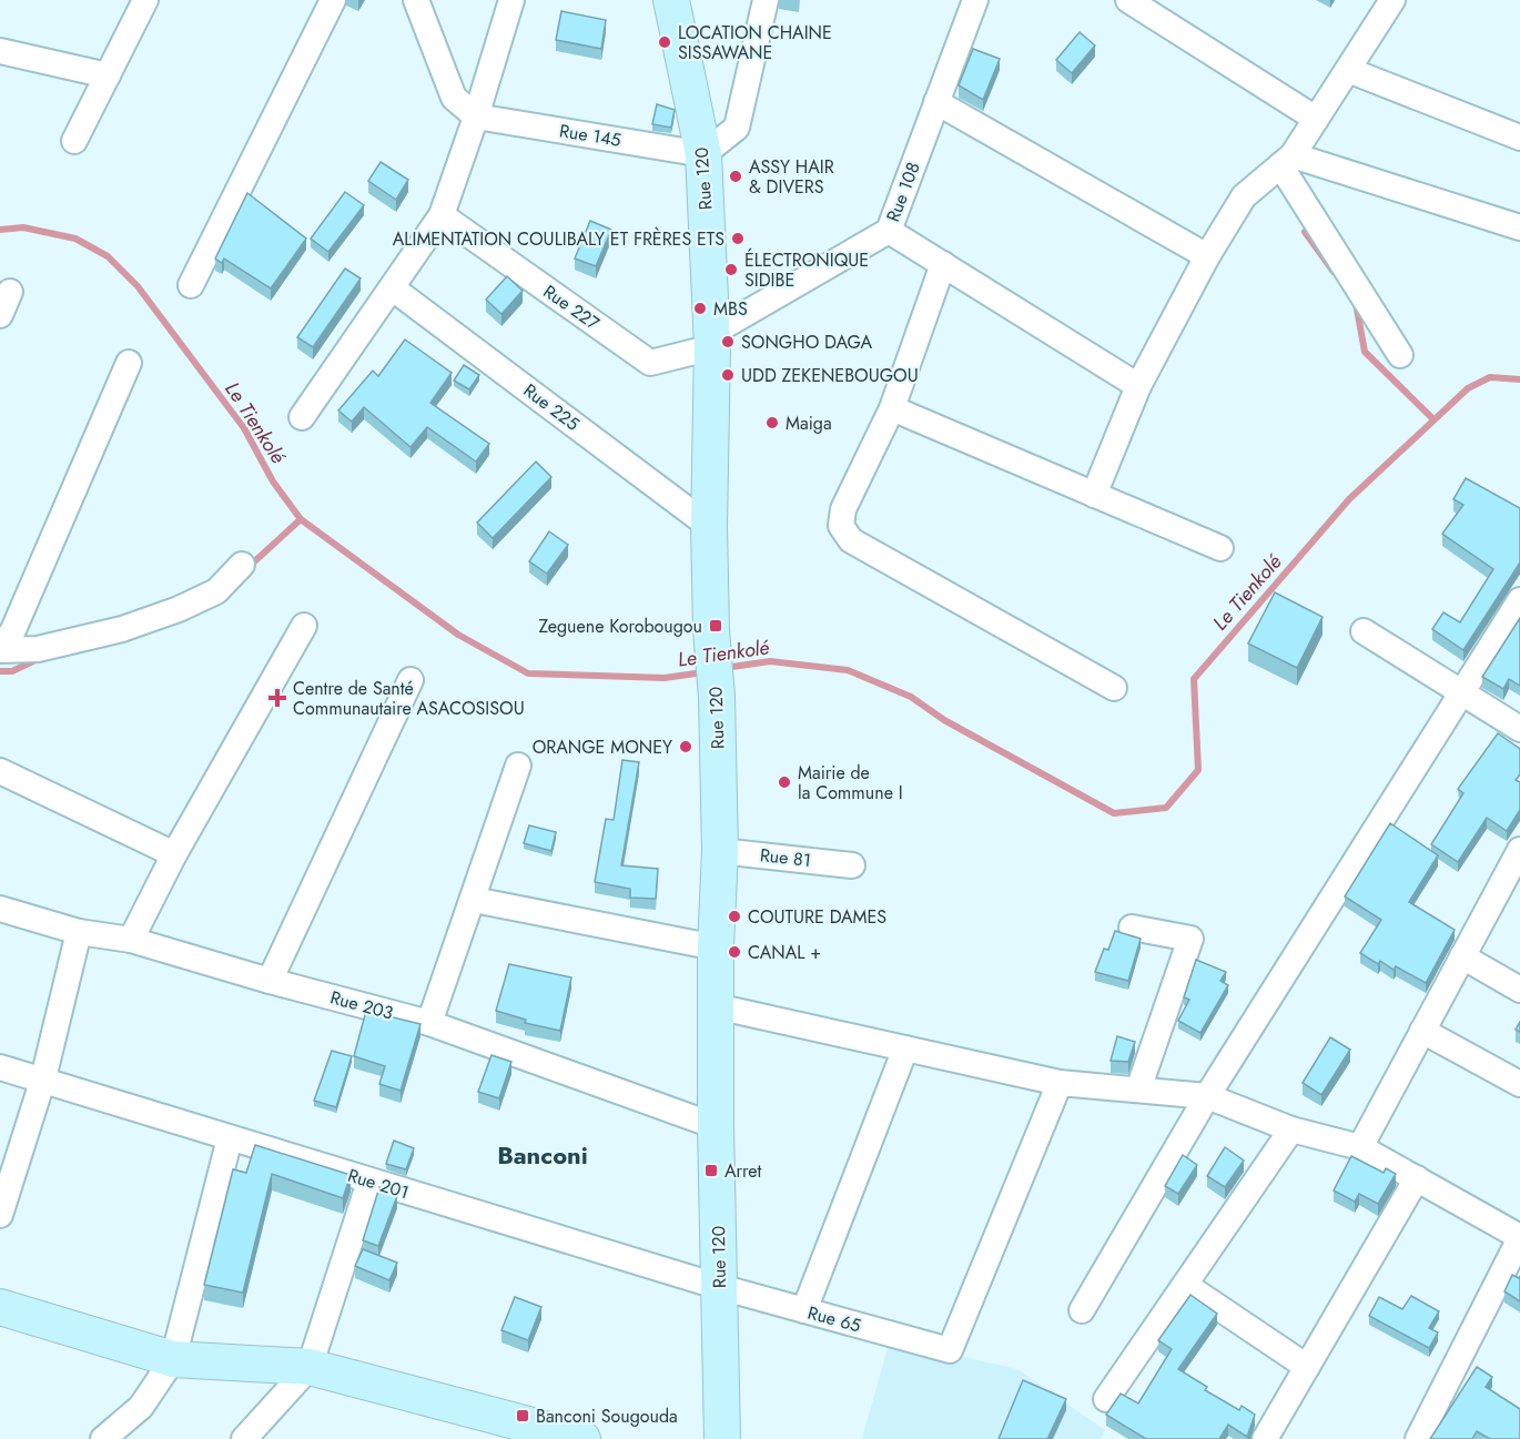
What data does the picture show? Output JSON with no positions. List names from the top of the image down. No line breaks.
{"streets":{"main road":["Rue 120"],"street":["Rue 145","Rue 108","Rue 227","Rue 225","Rue 81","Rue 203","Rue 201","Rue 65"]},"crossings":[["Rue 145","Rue 120"],["Rue 120","Rue 108"],["Rue 120","Rue 227"],["Rue 120","Rue 225"],["Rue 120","Rue 81"],["Rue 120","Rue 203"],["Rue 120","Rue 201"],["Rue 120","Rue 65"],["Rue 108","Rue 227"],["Rue 201","Rue 65"]],"districts":["Banconi"],"water":["Le Tienkolé"],"places":{"other":["LOCATION CHAINE SISSAWANE","ASSY HAIR & DIVERS","ALIMENTATION COULIBALY ET FRÈRES ETS","ÉLECTRONIQUE SIDIBE","MBS","SONGHO DAGA","UDD ZEKENEBOUGOU","Maiga","ORANGE MONEY","Mairie de la Commune I","COUTURE DAMES","CANAL +"],"transit":["Zeguene Korobougou","Arret","Banconi Sougouda"],"health":["Centre de Santé Communautaire ASACOSISOU"]}}
